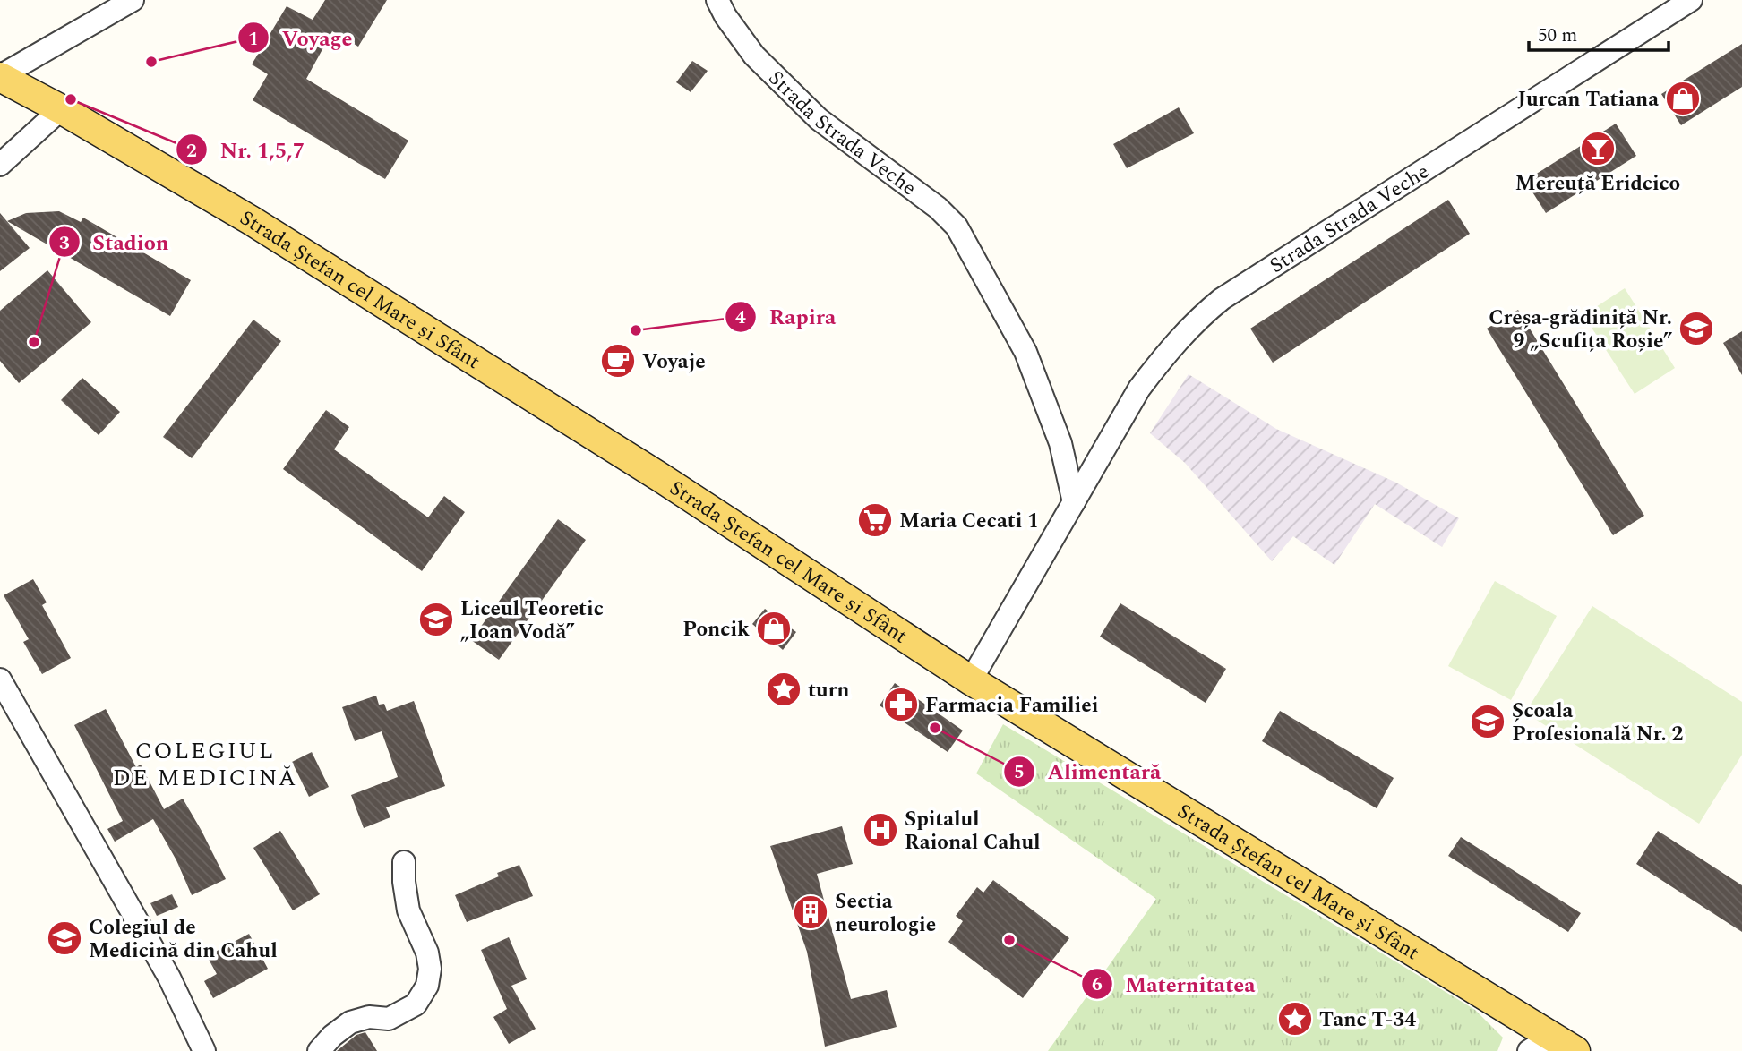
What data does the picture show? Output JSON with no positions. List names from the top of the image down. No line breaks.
{"streets":{"main road":["Strada Ștefan cel Mare și Sfânt"],"street":["Strada Strada Veche"]},"crossings":[["Strada Strada Veche","Strada Ștefan cel Mare și Sfânt"]],"districts":["COLEGIUL DE MEDICINĂ"],"places":{"other":["Voyage","Nr. 1,5,7","Rapira","Stadion","Alimentară","Maternitatea"],"shop":["Jurcan Tatiana","Poncik"],"bar":["Mereuță Eridcico"],"school or university":["Creșa-grădiniță Nr. 9 „Scufița Roșie”","Liceul Teoretic „Ioan Vodă”","Școala Profesională Nr. 2","Colegiul de Medicină din Cahul"],"cafe":["Voyaje"],"supermarket":["Maria Cecati 1"],"place":["turn","Tanc T-34"],"pharmacy":["Farmacia Familiei"],"hospital":["Spitalul Raional Cahul"],"building":["Sectia neurologie"]},"scale_bar":"50 m"}
